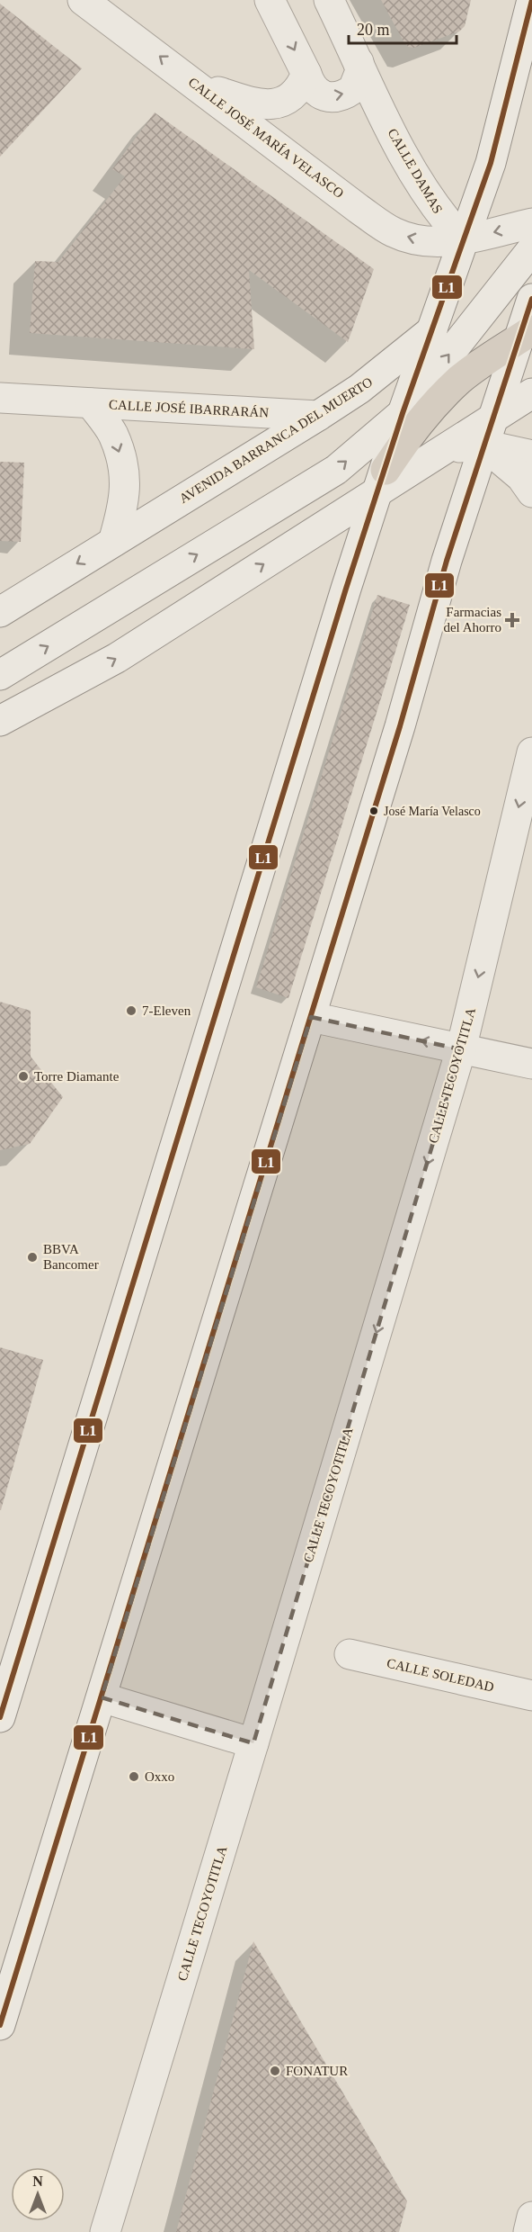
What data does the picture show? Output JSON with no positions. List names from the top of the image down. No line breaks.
{"streets":{"main road":["CALLE JOSÉ MARÍA VELASCO","CALLE DAMAS","CALLE JOSÉ IBARRARÁN","AVENIDA BARRANCA DEL MUERTO","CALLE TECOYOTITLA","CALLE SOLEDAD"]},"crossings":[["CALLE JOSÉ MARÍA VELASCO","CALLE DAMAS"],["CALLE JOSÉ IBARRARÁN","AVENIDA BARRANCA DEL MUERTO"]],"one_way":["CALLE JOSÉ MARÍA VELASCO"],"places":{"health":["Farmacias del Ahorro"],"other":["José María Velasco","7-Eleven","Torre Diamante","BBVA Bancomer","Oxxo","FONATUR"]},"lines":["transit line L1"],"scale_bar":"20 m","north":"top"}
